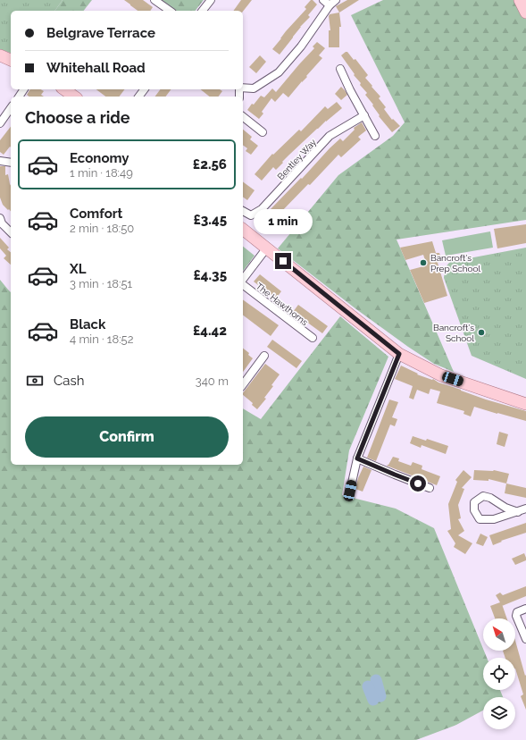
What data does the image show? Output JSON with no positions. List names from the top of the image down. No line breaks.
{"streets":{"street":["Bentley Way","The Hawthorns"]},"places":["Bancroft's Prep School","Bancroft's School"],"north":"top left","page":{"banner":["Belgrave Terrace","Whitehall Road"],"heading":"Choose a ride","list":[{"name":"Economy","note":"1 min · 18:49","value":"£2.56"},{"name":"Comfort","note":"2 min · 18:50","value":"£3.45"},{"name":"XL","note":"3 min · 18:51","value":"£4.35"},{"name":"Black","note":"4 min · 18:52","value":"£4.42"}],"bubble":"1 min","pay":["Cash","340 m"],"buttons":"Confirm"}}
